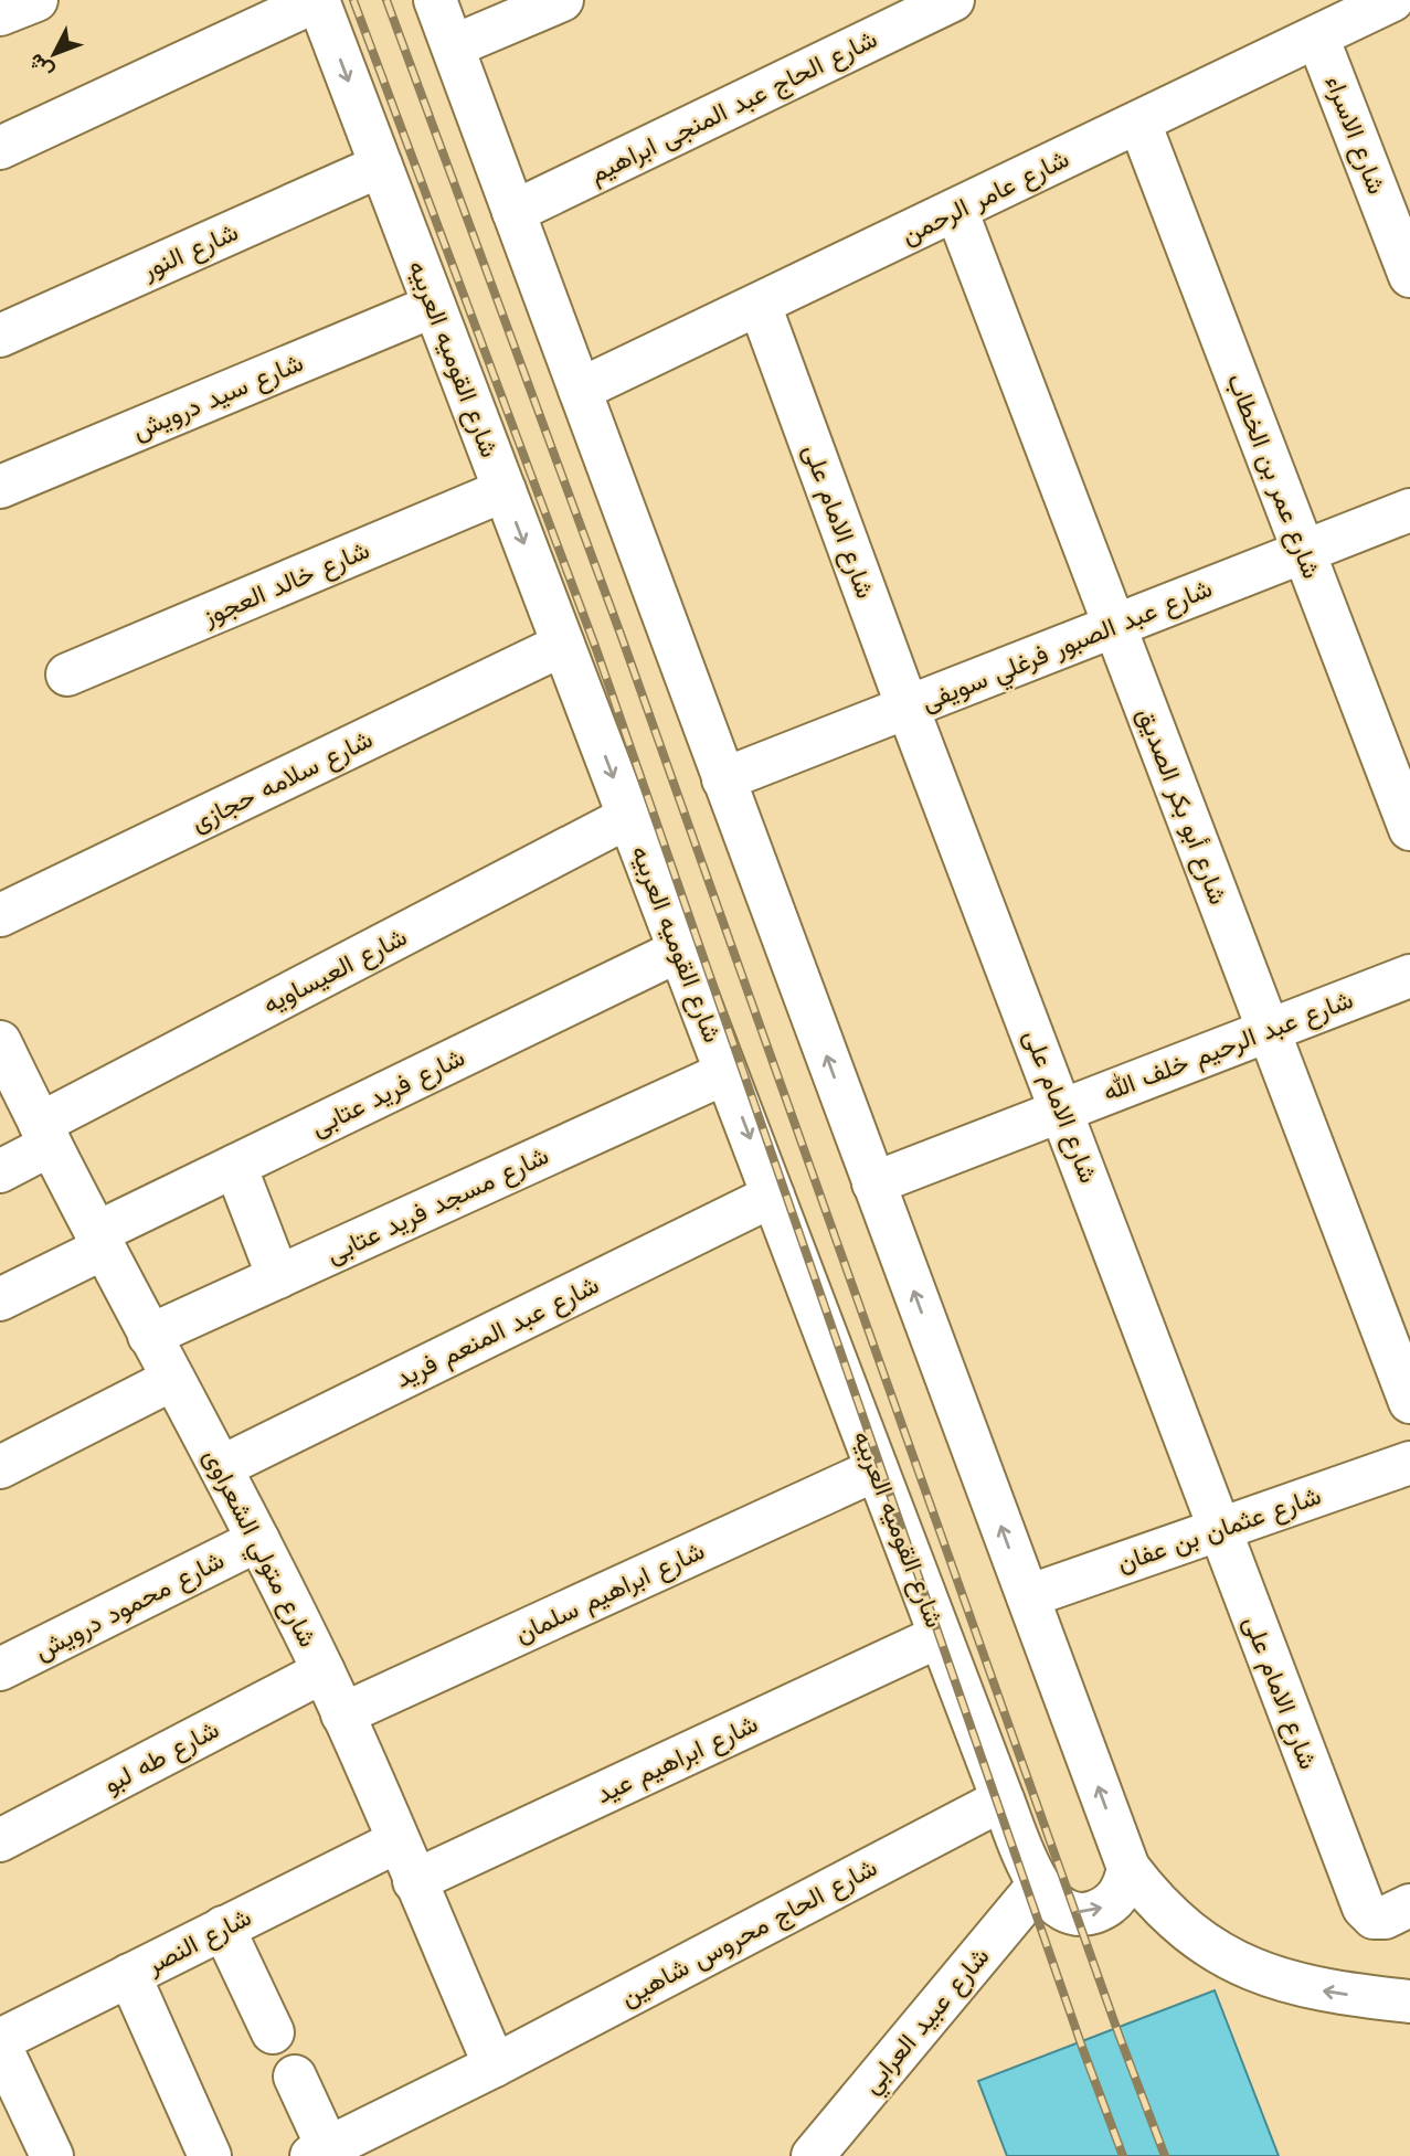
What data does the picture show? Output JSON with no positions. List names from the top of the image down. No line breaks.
{"streets":{"main road":["شارع الحاج عبد المنجى ابراهيم","شارع الاسراء","شارع عامر الرحمن","شارع النور","شارع القوميه العربيه","شارع سيد درويش","شارع عمر بن الخطاب","شارع الامام على","شارع خالد العجوز","شارع عبد الصبور فرغلي سويفى","شارع سلامه حجازى","شارع أبو بكر الصديق","شارع العيساويه","شارع عبد الرحيم خلف الله","شارع فريد عتابى","شارع مسجد فريد عتابى","شارع عبد المنعم فريد","شارع عثمان بن عفان","شارع متولي الشعراوى","شارع ابراهيم سلمان","شارع محمود درويش","شارع طه لبو","شارع ابراهيم عيد","شارع الحاج محروس شاهين","شارع النصر","شارع عبيد العرابي"]},"crossings":[["شارع الاسراء","شارع عامر الرحمن"],["شارع عامر الرحمن","شارع عمر بن الخطاب"],["شارع عامر الرحمن","شارع الامام على"],["شارع عامر الرحمن","شارع أبو بكر الصديق"],["شارع النور","شارع القوميه العربيه"],["شارع القوميه العربيه","شارع سيد درويش"],["شارع القوميه العربيه","شارع خالد العجوز"],["شارع القوميه العربيه","شارع سلامه حجازى"],["شارع القوميه العربيه","شارع العيساويه"],["شارع القوميه العربيه","شارع فريد عتابى"],["شارع القوميه العربيه","شارع مسجد فريد عتابى"],["شارع القوميه العربيه","شارع عبد المنعم فريد"],["شارع القوميه العربيه","شارع ابراهيم سلمان"],["شارع القوميه العربيه","شارع ابراهيم عيد"],["شارع القوميه العربيه","شارع الحاج محروس شاهين"],["شارع القوميه العربيه","شارع عبيد العرابي"],["شارع عمر بن الخطاب","شارع عبد الصبور فرغلي سويفى"],["شارع الامام على","شارع عبد الصبور فرغلي سويفى"],["شارع الامام على","شارع عبد الرحيم خلف الله"],["شارع الامام على","شارع عثمان بن عفان"],["شارع عبد الصبور فرغلي سويفى","شارع أبو بكر الصديق"],["شارع أبو بكر الصديق","شارع عبد الرحيم خلف الله"],["شارع العيساويه","شارع متولي الشعراوى"],["شارع فريد عتابى","شارع متولي الشعراوى"],["شارع مسجد فريد عتابى","شارع متولي الشعراوى"],["شارع عبد المنعم فريد","شارع متولي الشعراوى"],["شارع متولي الشعراوى","شارع ابراهيم سلمان"],["شارع متولي الشعراوى","شارع محمود درويش"],["شارع متولي الشعراوى","شارع طه لبو"],["شارع متولي الشعراوى","شارع ابراهيم عيد"],["شارع متولي الشعراوى","شارع الحاج محروس شاهين"],["شارع متولي الشعراوى","شارع النصر"]],"north":"bottom left"}
